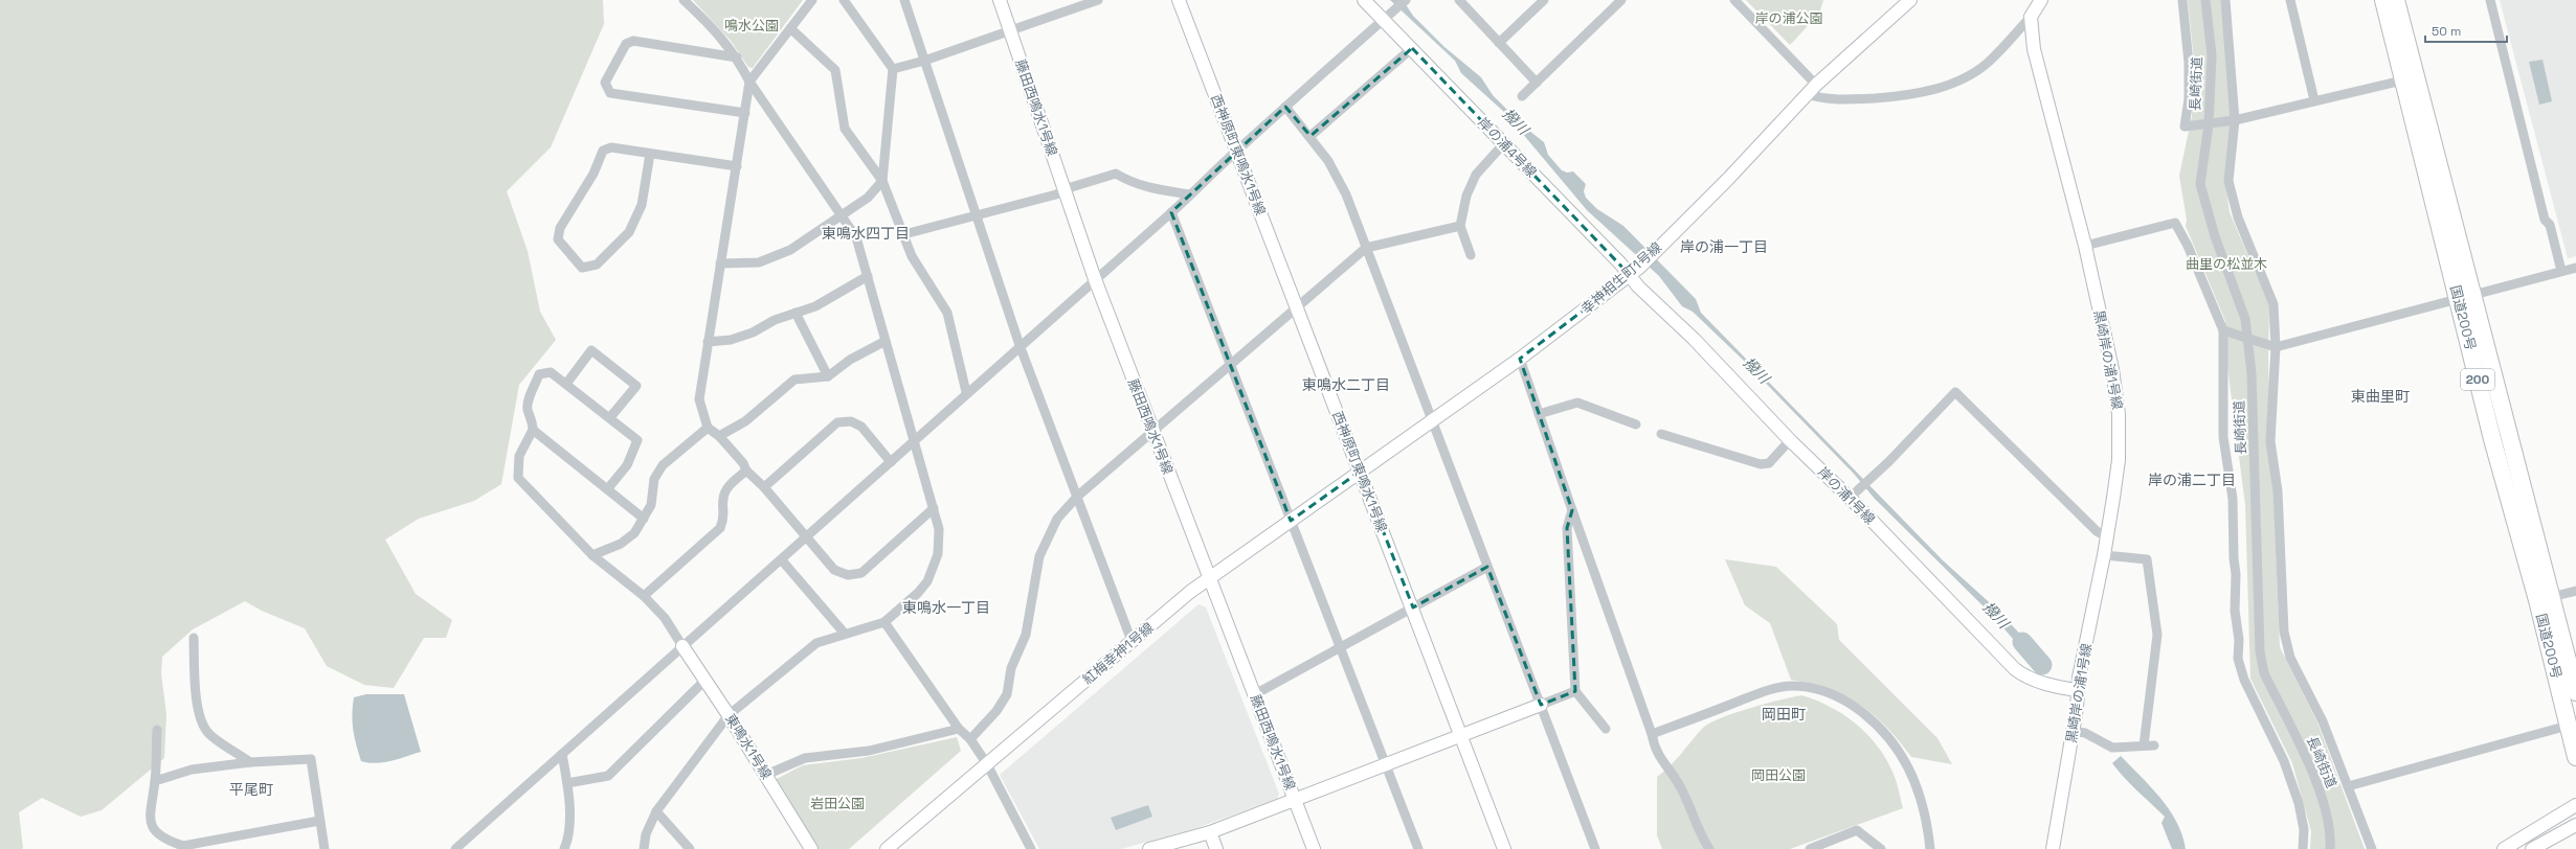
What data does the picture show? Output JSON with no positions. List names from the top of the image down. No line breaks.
{"streets":{"highway":["国道200号","200"],"street":["長崎街道","藤田西鳴水1号線","岸の浦4号線","西神原町東鳴水1号線","幸神相生町1号線","黒崎岸の浦1号線","岸の浦1号線","紅梅幸神1号線","東鳴水1号線"]},"crossings":[["藤田西鳴水1号線","紅梅幸神1号線"],["岸の浦4号線","幸神相生町1号線"],["岸の浦4号線","岸の浦1号線"],["西神原町東鳴水1号線","幸神相生町1号線"],["西神原町東鳴水1号線","紅梅幸神1号線"],["幸神相生町1号線","岸の浦1号線"],["幸神相生町1号線","紅梅幸神1号線"],["黒崎岸の浦1号線","岸の浦1号線"]],"districts":["東鳴水四丁目","岸の浦一丁目","東鳴水二丁目","東曲里町","岸の浦二丁目","東鳴水一丁目","岡田町","平尾町"],"water":["撥川"],"parks":["岸の浦公園","鳴水公園","曲里の松並木","岡田公園","岩田公園"],"scale_bar":"50 m"}
